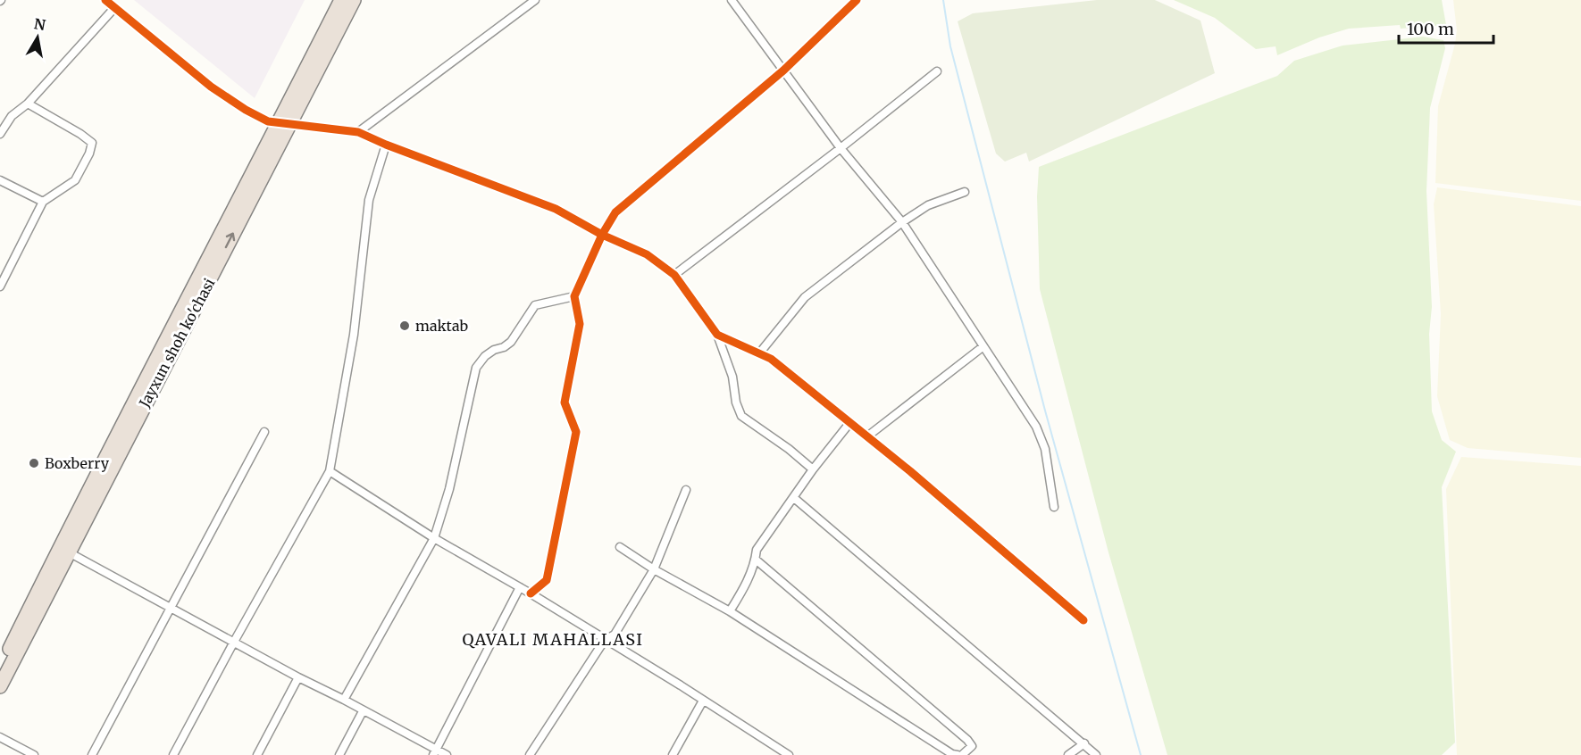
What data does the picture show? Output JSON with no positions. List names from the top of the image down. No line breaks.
{"streets":{"highway":["Jayxun shoh ko'chasi"]},"districts":["QAVALI MAHALLASI"],"places":["maktab","Boxberry"],"scale_bar":"100 m","north":"top"}
